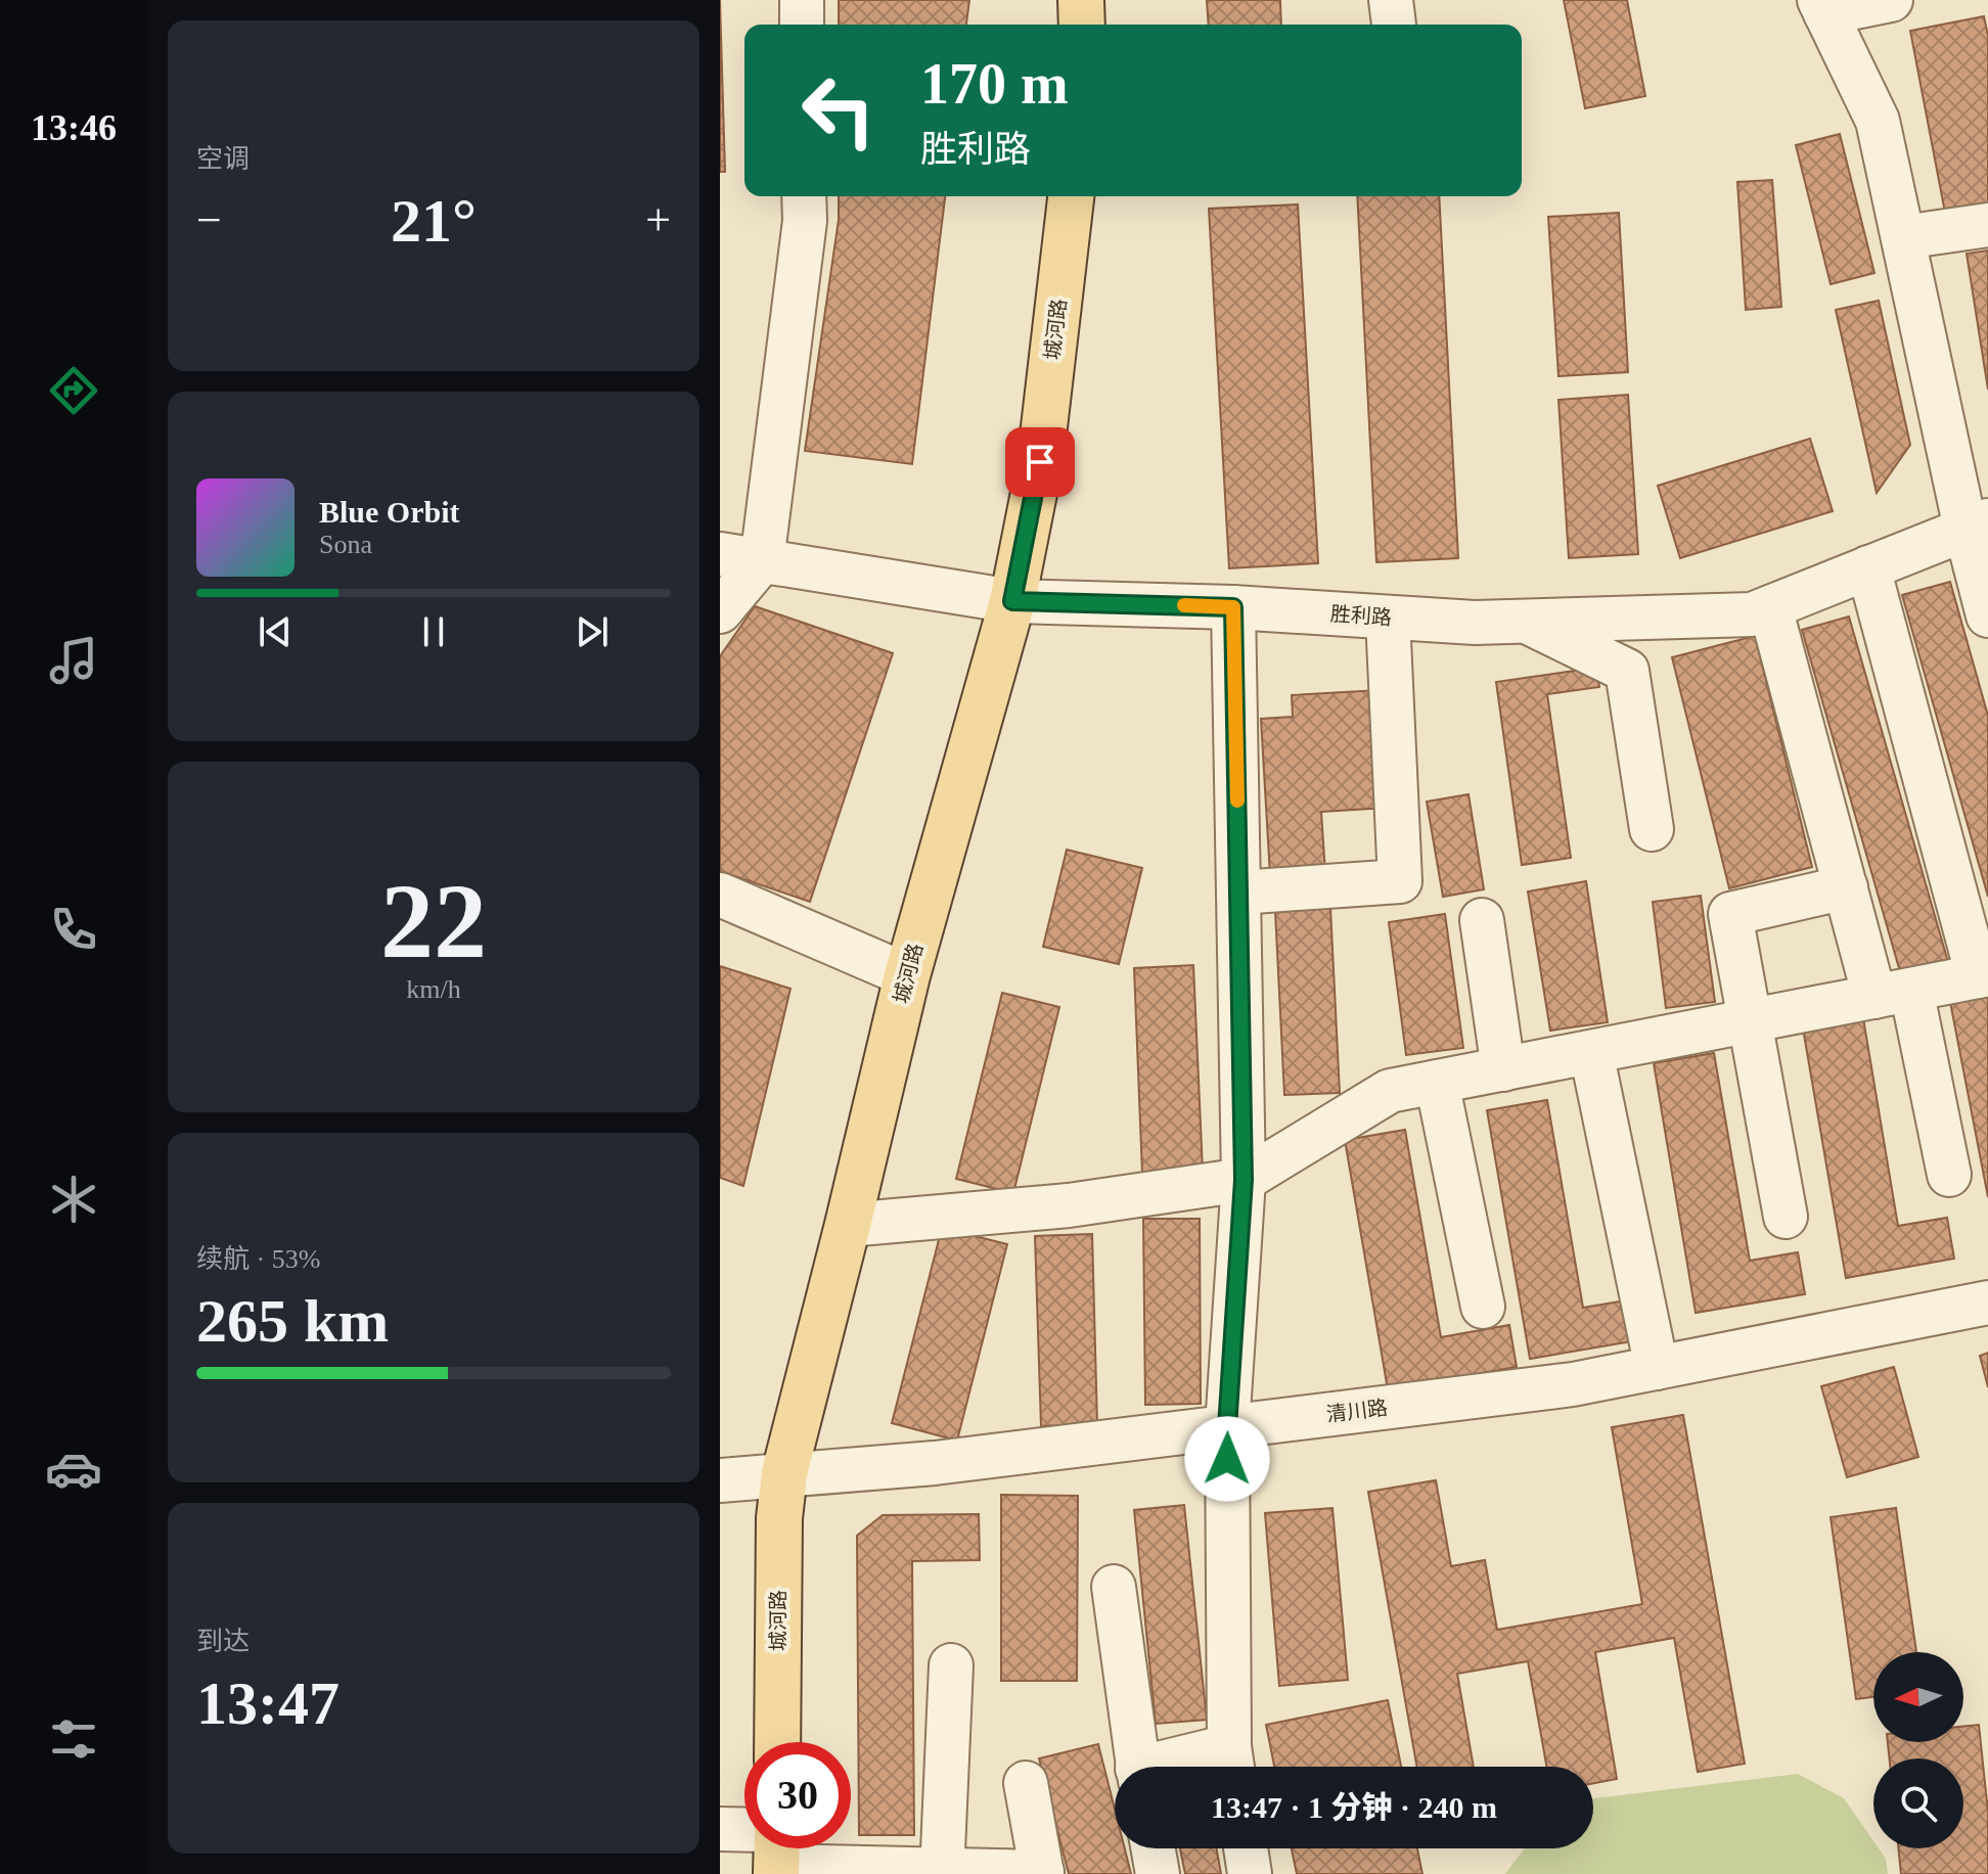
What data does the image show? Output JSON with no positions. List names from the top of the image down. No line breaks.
{"streets":{"main road":["城河路"],"street":["胜利路","清川路"]},"crossings":[["城河路","胜利路"],["城河路","清川路"]],"north":"left","page":{"tabs":"13:46","tile":["空调",["22","km/h"],["续航 · 53%","265 km"],["到达","13:47"]],"turn":["170 m","胜利路"],"heat":["−","21°","+"],"song":["Blue Orbit","Sona"],"limit":"30","trip":"13:47 · 1 分钟 · 240 m"}}
